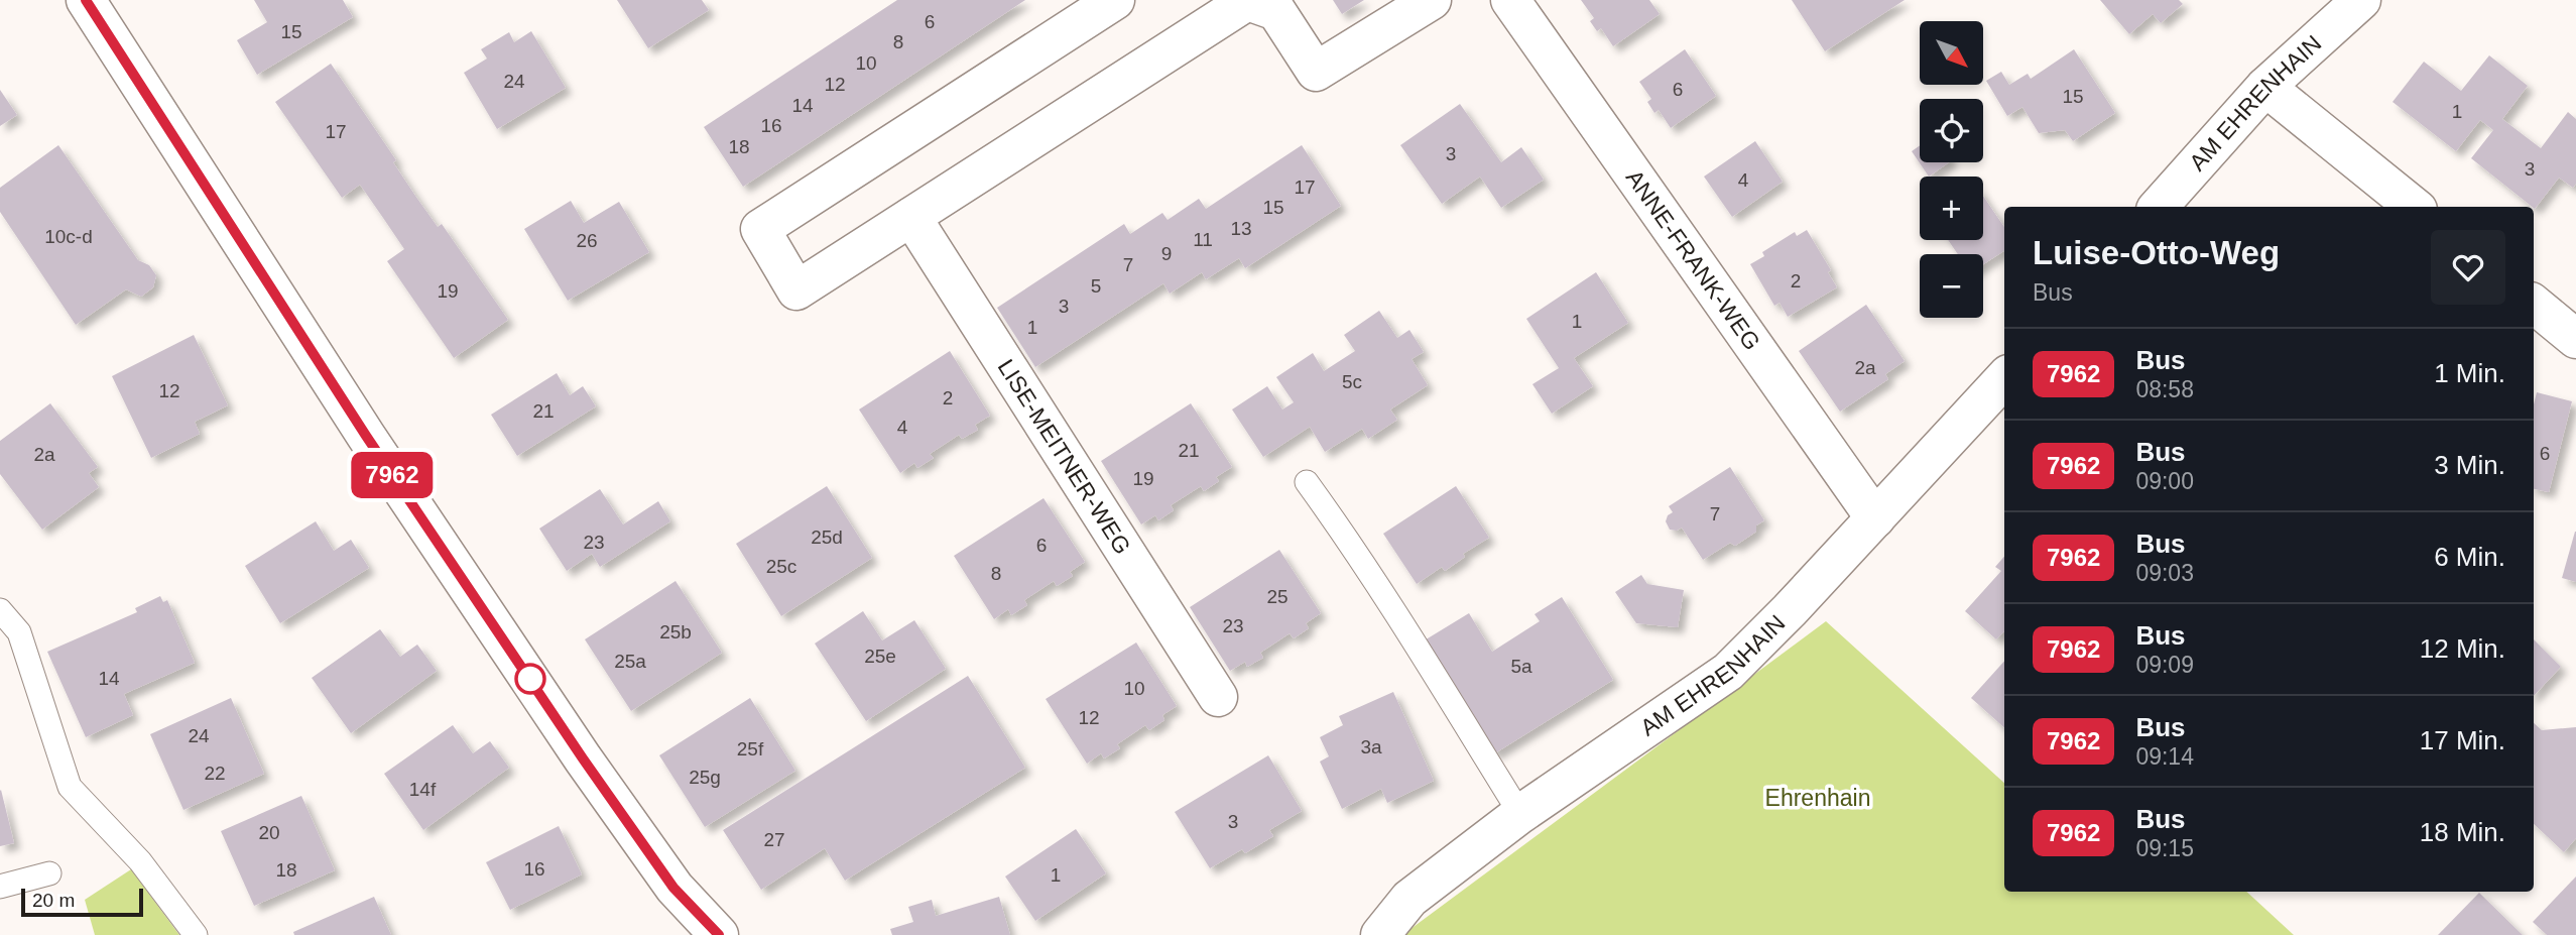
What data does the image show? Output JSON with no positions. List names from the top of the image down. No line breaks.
{"streets":{"street":["AM EHRENHAIN","ANNE-FRANK-WEG","LISE-MEITNER-WEG"]},"crossings":[["AM EHRENHAIN","ANNE-FRANK-WEG"]],"parks":["Ehrenhain"],"lines":["bus line 7962"],"house_numbers":["6","15","8","10","24","12","6","15","14","1","16","17","18","3","3","4","17","15","13","10c-d","11","26","9","7","2","5","19","3","1","1","2a","5c","12","2","21","4","21","6","2a","19","7","25d","23","6","25c","8","25","23","25b","25e","25a","5a","14","10","12","24","3a","25f","22","25g","14f","3","20","27","16","18","1"],"scale_bar":"20 m","north":"bottom right","page":{"on_map":"7962","map_buttons":["+","−"],"heading":["Luise-Otto-Weg","Bus"],"list":[{"mark":"7962","name":"Bus","note":"08:58","value":"1 Min."},{"mark":"7962","name":"Bus","note":"09:00","value":"3 Min."},{"mark":"7962","name":"Bus","note":"09:03","value":"6 Min."},{"mark":"7962","name":"Bus","note":"09:09","value":"12 Min."},{"mark":"7962","name":"Bus","note":"09:14","value":"17 Min."},{"mark":"7962","name":"Bus","note":"09:15","value":"18 Min."}],"scale":"20 m"}}
